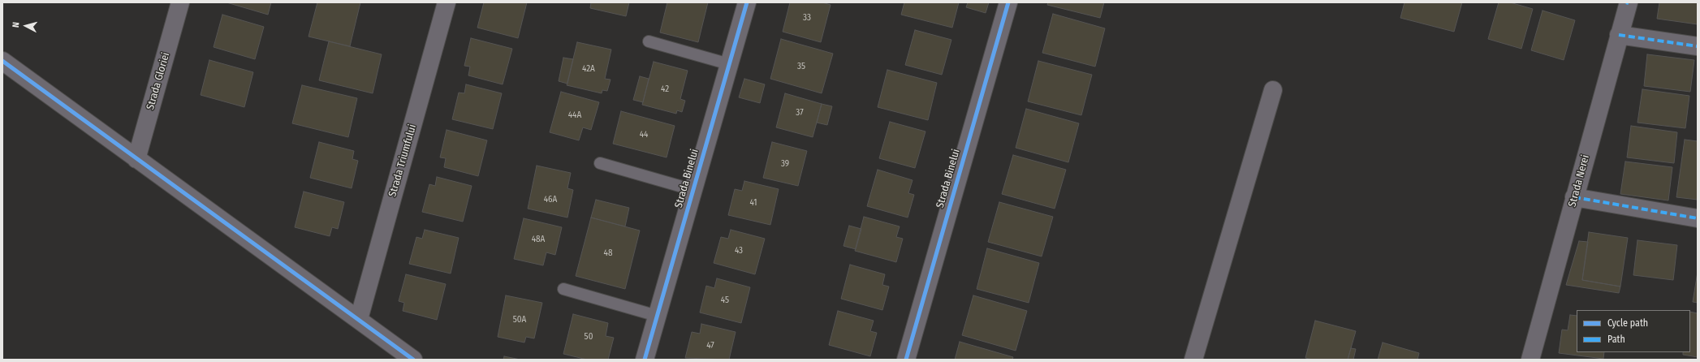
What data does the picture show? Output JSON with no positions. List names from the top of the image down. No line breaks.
{"streets":{"street":["Strada Gloriei","Strada Triumfului","Strada Binelui","Strada Nerei"]},"house_numbers":["33","35","42A","42","37","44A","44","39","46A","41","48A","43","48","45","50A","50","47"],"legend":["Cycle path","Path"],"north":"left"}
